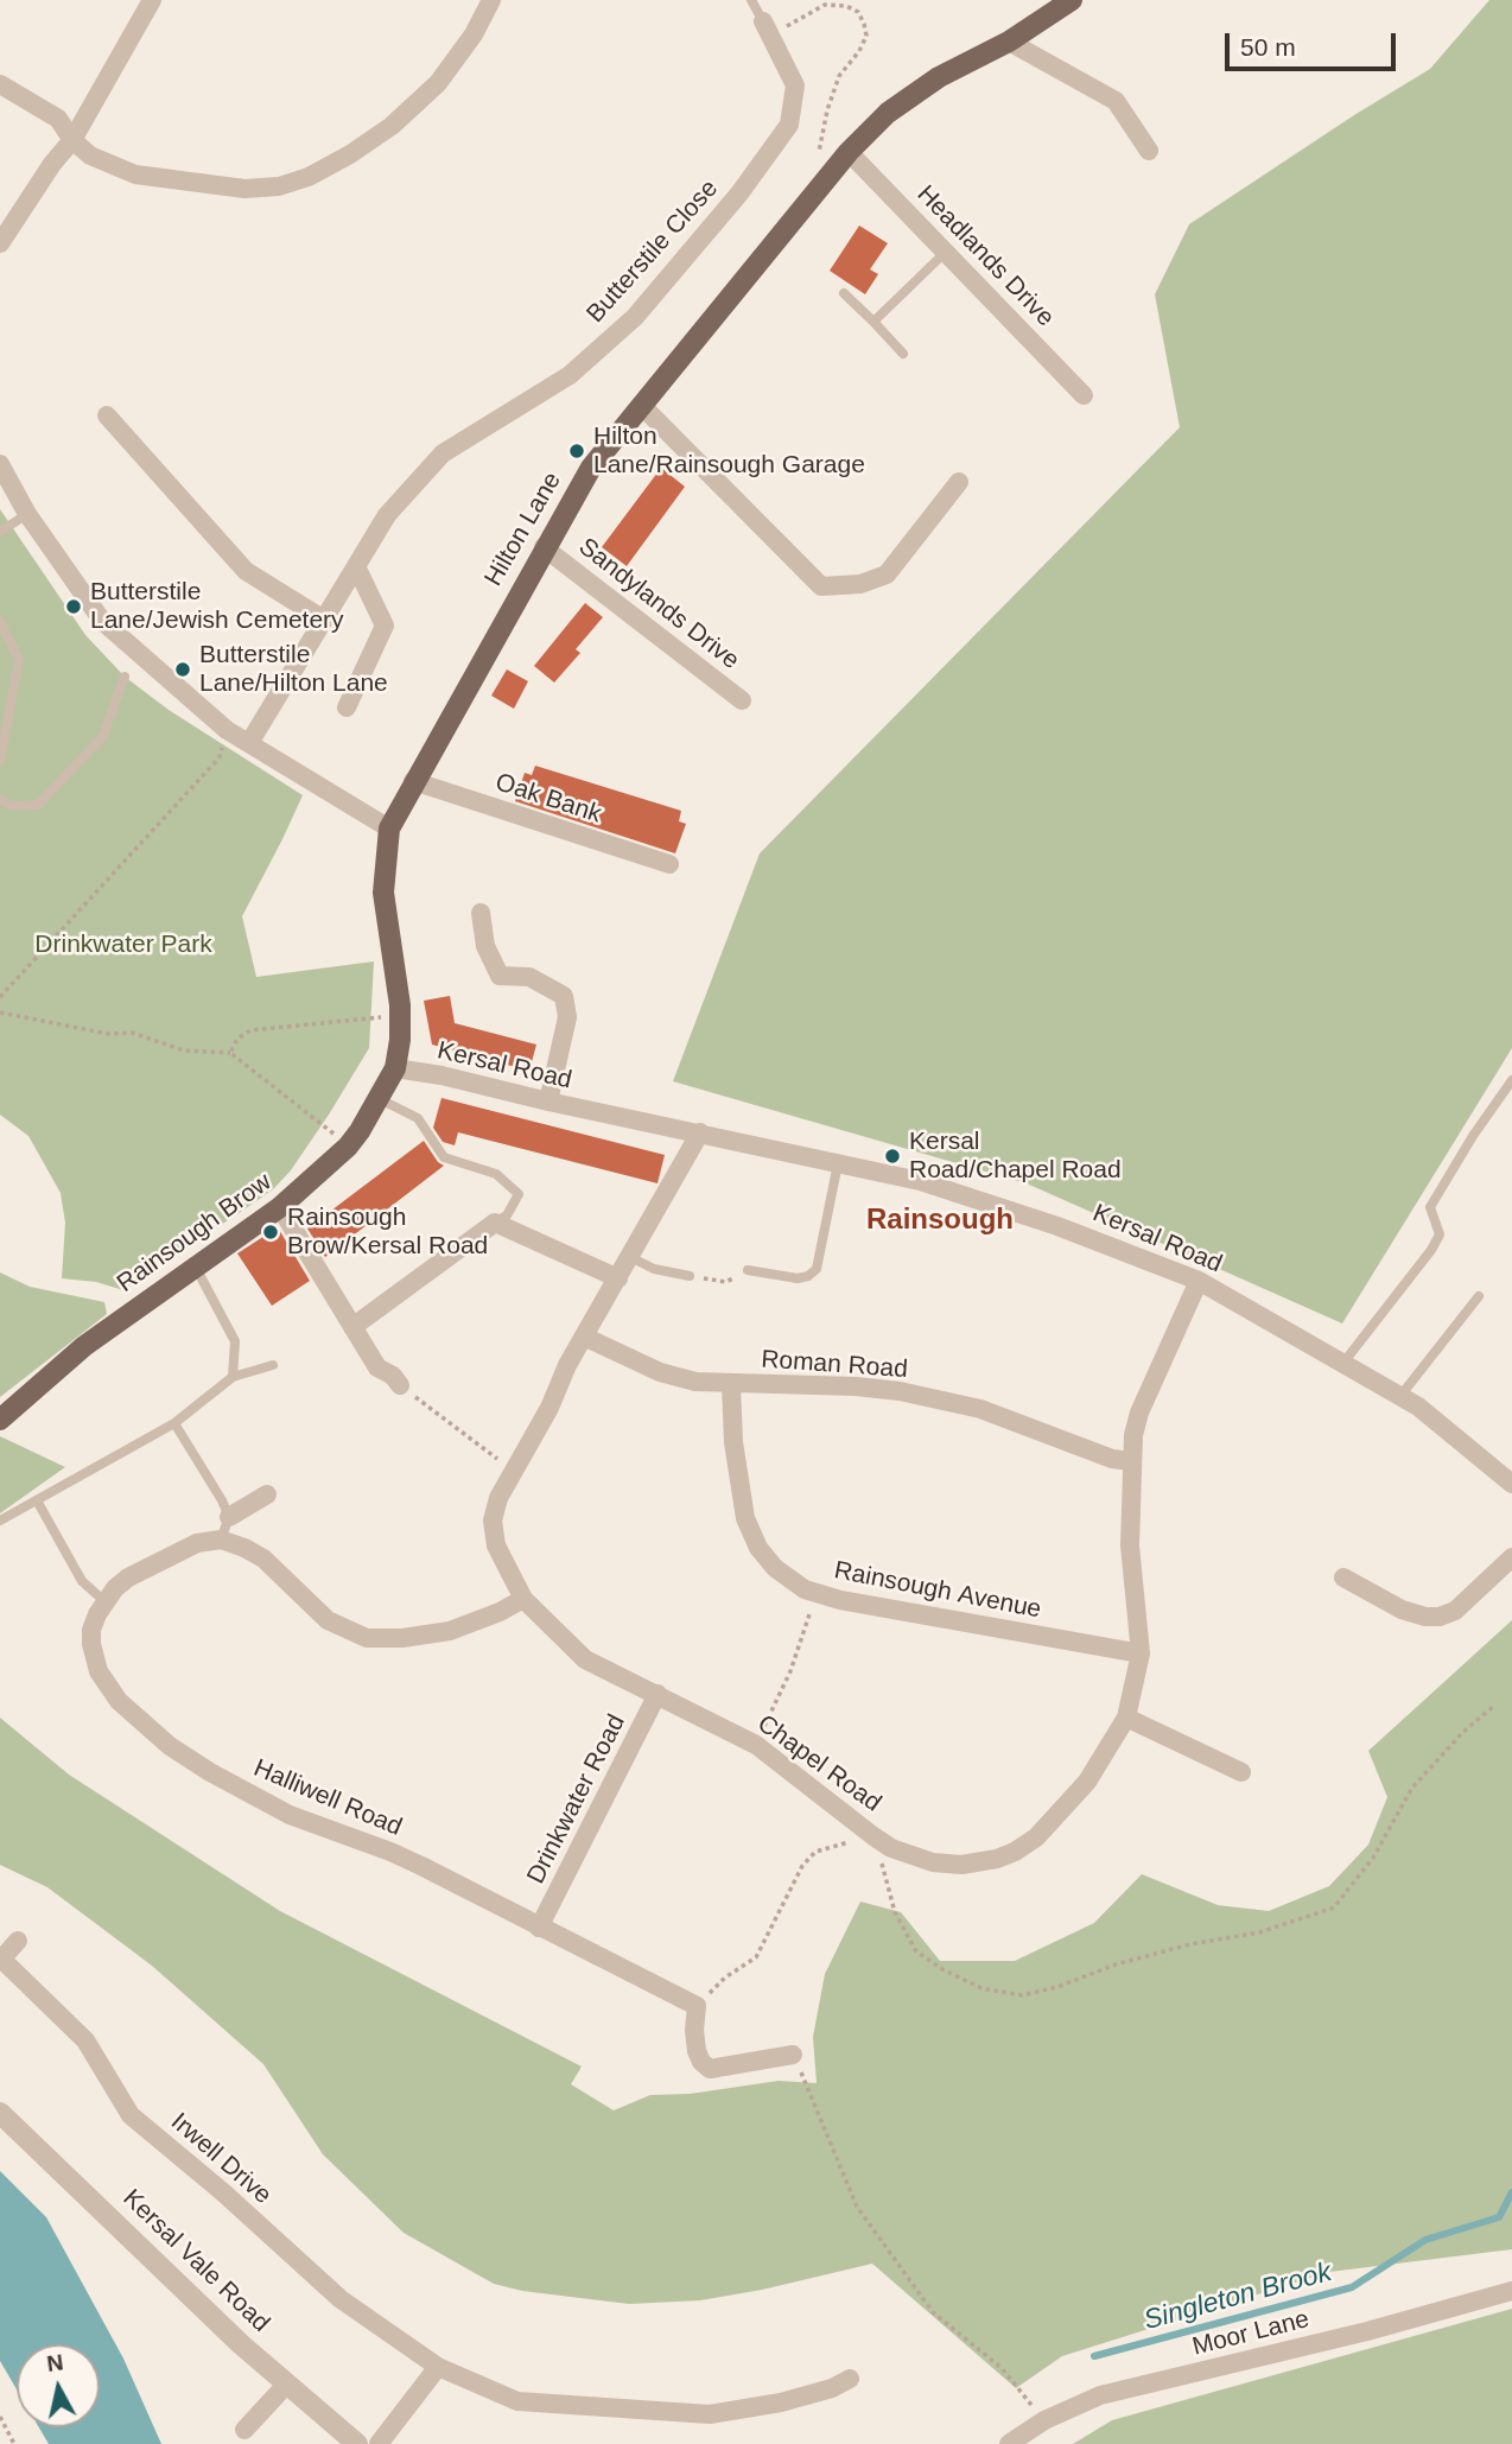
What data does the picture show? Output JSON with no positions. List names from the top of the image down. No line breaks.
{"streets":{"main road":["Hilton Lane","Rainsough Brow"],"street":["Butterstile Close","Headlands Drive","Sandylands Drive","Oak Bank","Kersal Road","Roman Road","Rainsough Avenue","Chapel Road","Halliwell Road","Drinkwater Road","Irwell Drive","Kersal Vale Road","Moor Lane"]},"crossings":[["Headlands Drive","Hilton Lane"],["Hilton Lane","Sandylands Drive"],["Hilton Lane","Oak Bank"],["Hilton Lane","Kersal Road"],["Hilton Lane","Rainsough Brow"],["Kersal Road","Rainsough Brow"],["Kersal Road","Chapel Road"],["Roman Road","Rainsough Avenue"],["Roman Road","Chapel Road"],["Rainsough Avenue","Chapel Road"],["Chapel Road","Drinkwater Road"],["Halliwell Road","Drinkwater Road"]],"districts":["Rainsough"],"water":["Singleton Brook"],"parks":["Drinkwater Park"],"places":["Hilton Lane/Rainsough Garage","Butterstile Lane/Jewish Cemetery","Butterstile Lane/Hilton Lane","Kersal Road/Chapel Road","Rainsough Brow/Kersal Road"],"scale_bar":"50 m","north":"top"}
